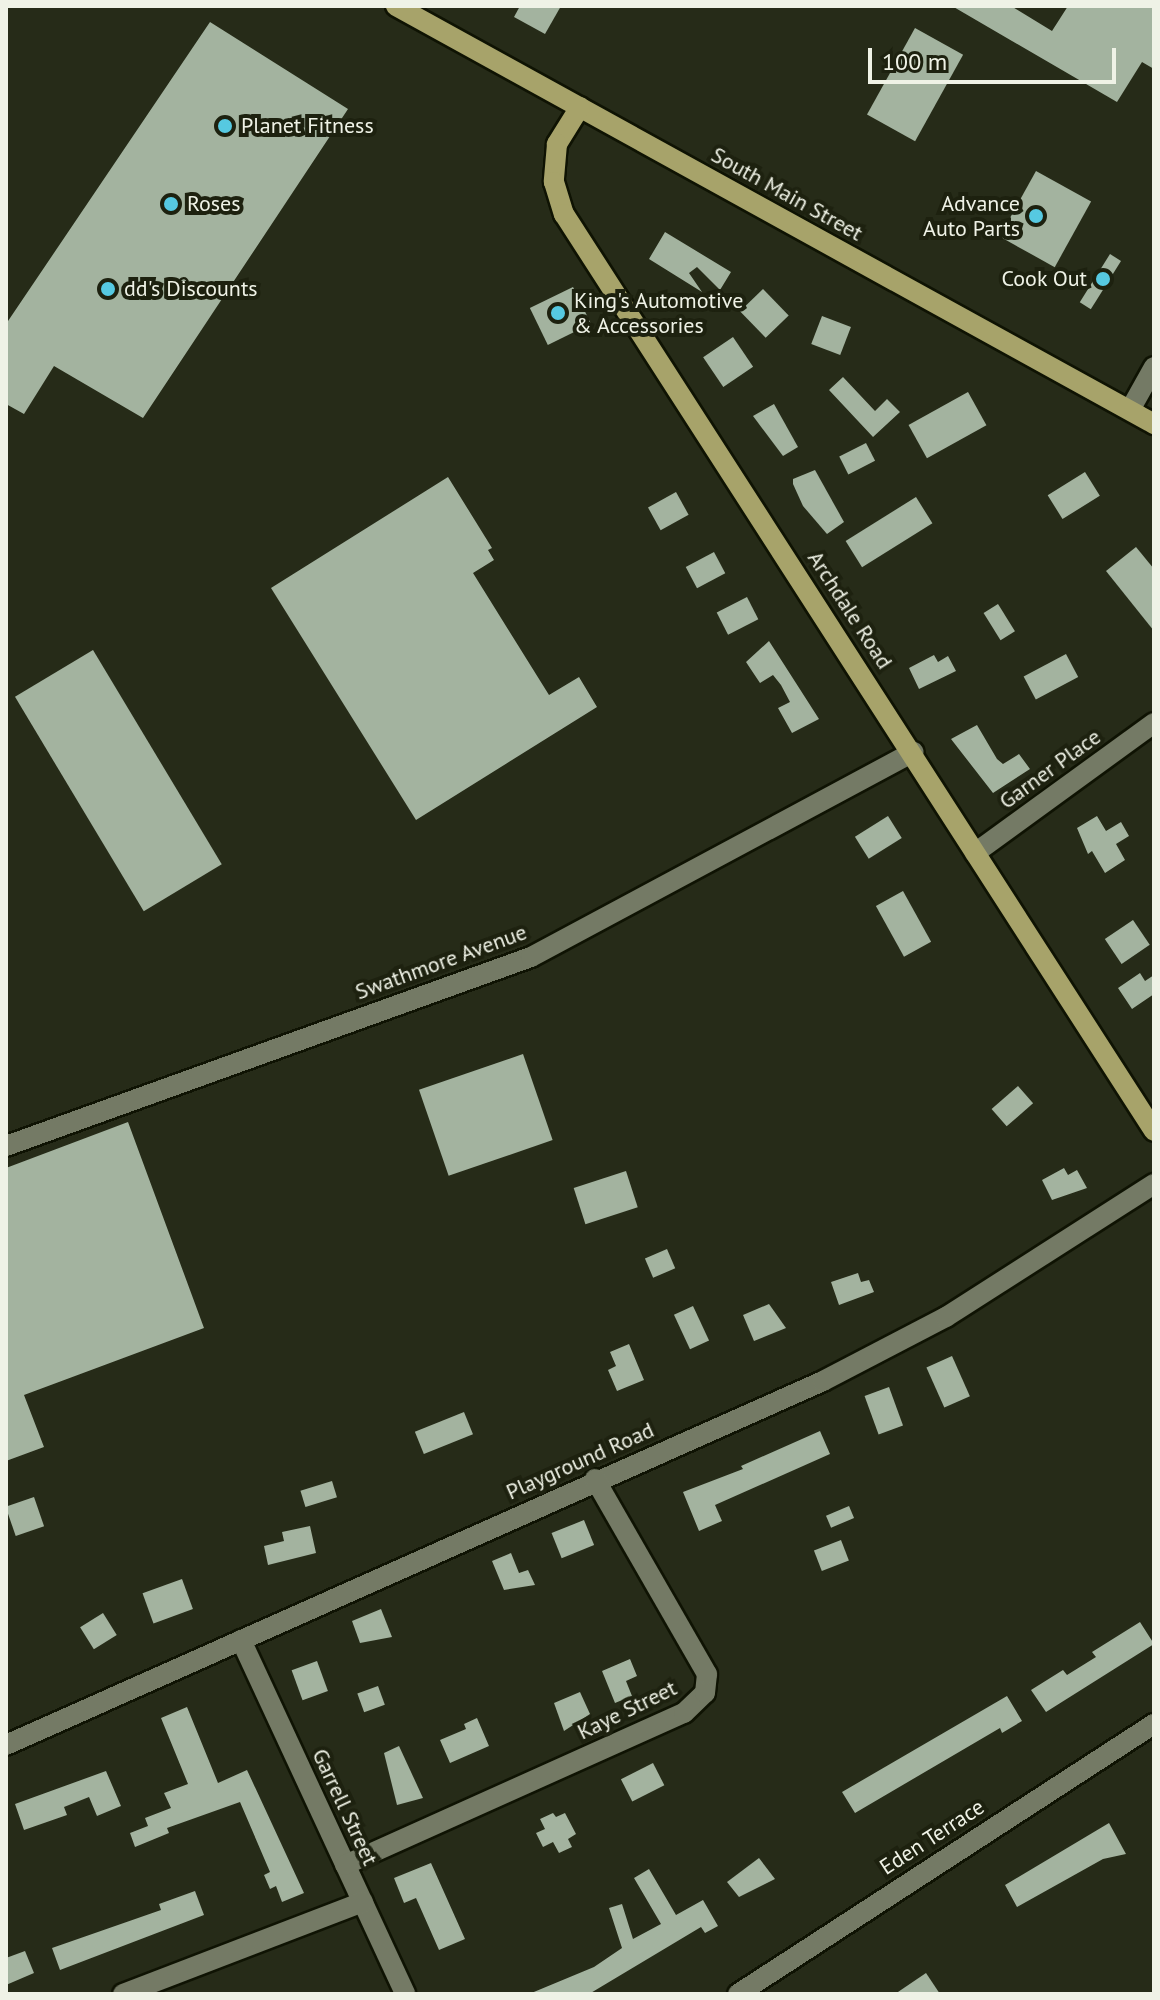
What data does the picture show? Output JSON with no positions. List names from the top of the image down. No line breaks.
{"streets":{"main road":["South Main Street","Archdale Road"],"street":["Garner Place","Swathmore Avenue","Playground Road","Kaye Street","Garrell Street","Eden Terrace"]},"crossings":[["South Main Street","Archdale Road"],["Archdale Road","Garner Place"],["Archdale Road","Swathmore Avenue"],["Playground Road","Kaye Street"],["Playground Road","Garrell Street"],["Kaye Street","Garrell Street"]],"places":["Planet Fitness","Roses","Advance Auto Parts","Cook Out","dd's Discounts","King's Automotive & Accessories"],"scale_bar":"100 m"}
